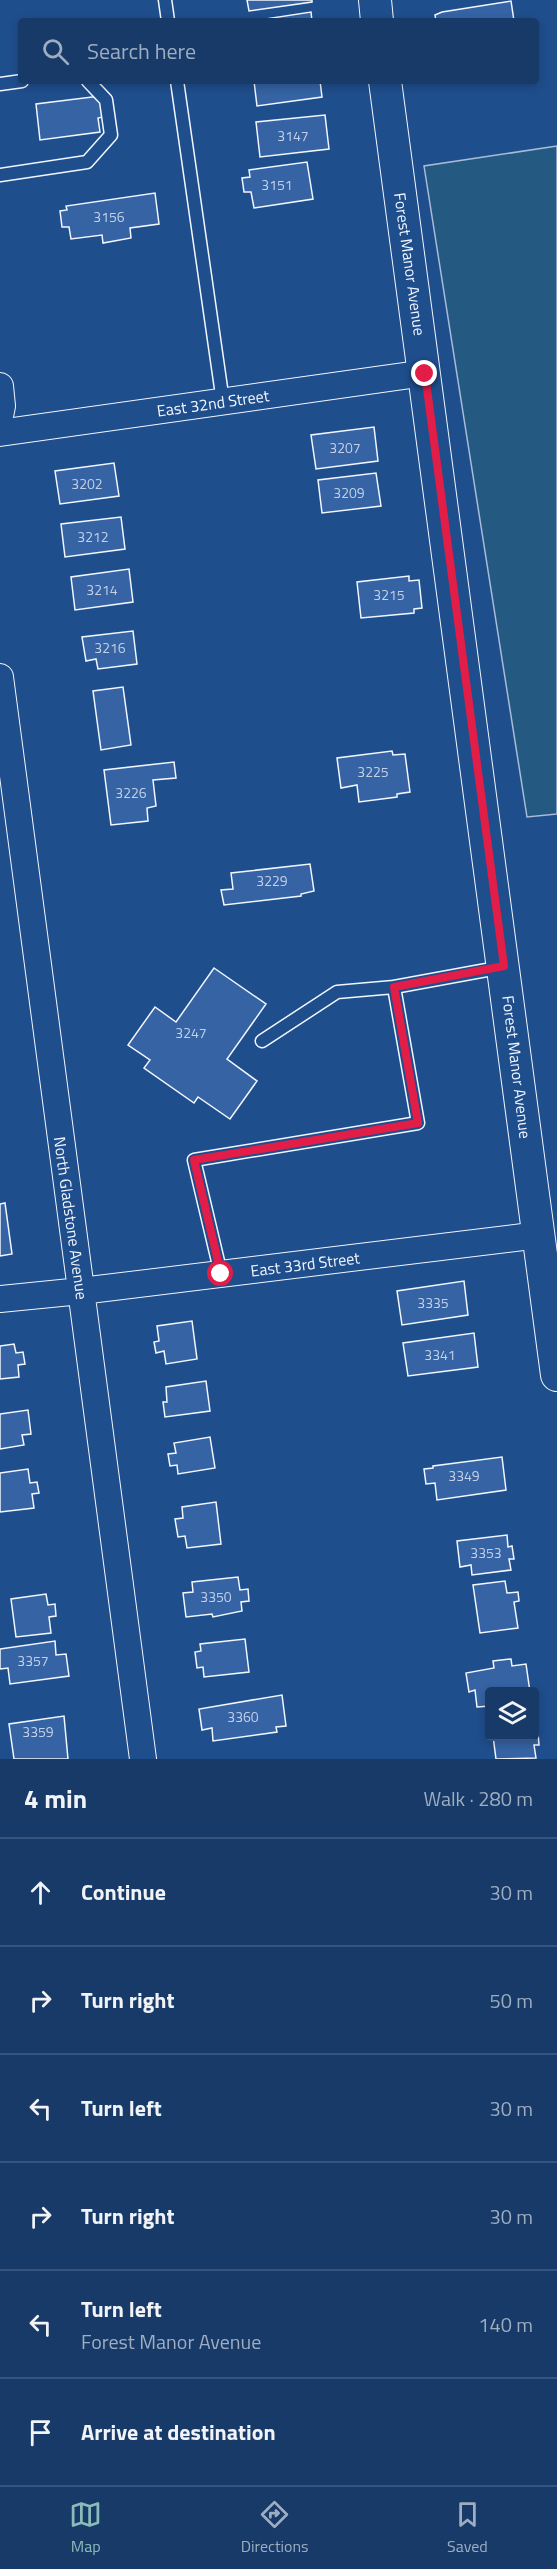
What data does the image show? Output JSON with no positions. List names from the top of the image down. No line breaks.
{"streets":{"street":["Forest Manor Avenue","East 32nd Street","North Gladstone Avenue","East 33rd Street"]},"crossings":[["Forest Manor Avenue","East 32nd Street"],["Forest Manor Avenue","East 33rd Street"],["North Gladstone Avenue","East 33rd Street"]],"house_numbers":["3147","3151","3156","3207","3202","3209","3212","3214","3215","3216","3225","3226","3229","3247","3335","3341","3349","3353","3350","3357","3360","3359"],"page":{"search":"Search here","heading":["4 min","Walk · 280 m"],"list":[["Continue","30 m"],["Turn right","50 m"],["Turn left","30 m"],["Turn right","30 m"],["Turn left","Forest Manor Avenue","140 m"],"Arrive at destination"],"nav":["Map","Directions","Saved"]}}
